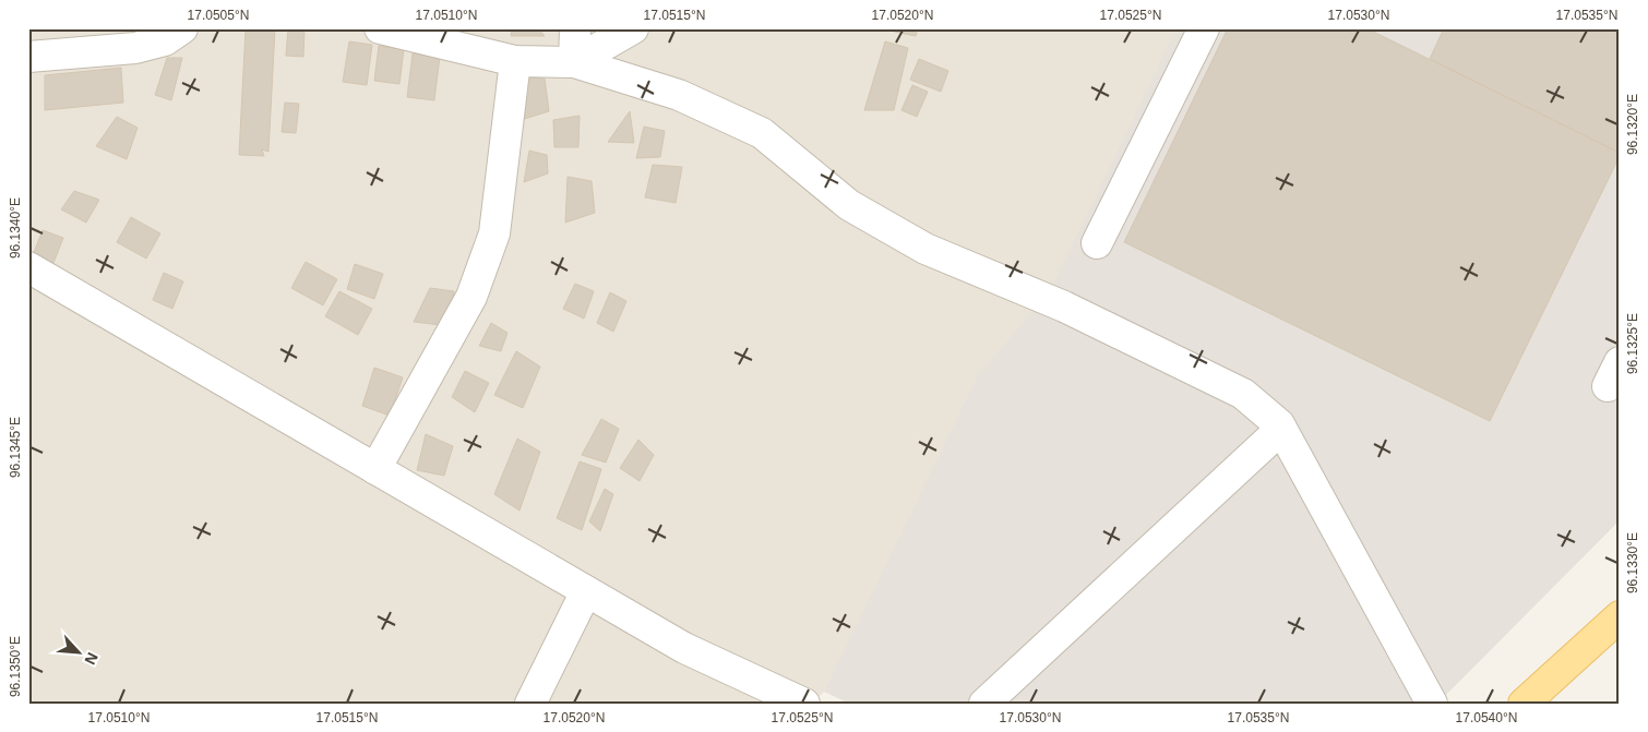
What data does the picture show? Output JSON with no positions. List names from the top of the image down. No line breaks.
{"north":"bottom right","coordinates":["17.0505°N","17.0510°N","17.0515°N","17.0520°N","17.0525°N","17.0530°N","17.0535°N","96.1320°E","96.1340°E","96.1325°E","96.1345°E","96.1330°E","96.1350°E","17.0540°N"]}
